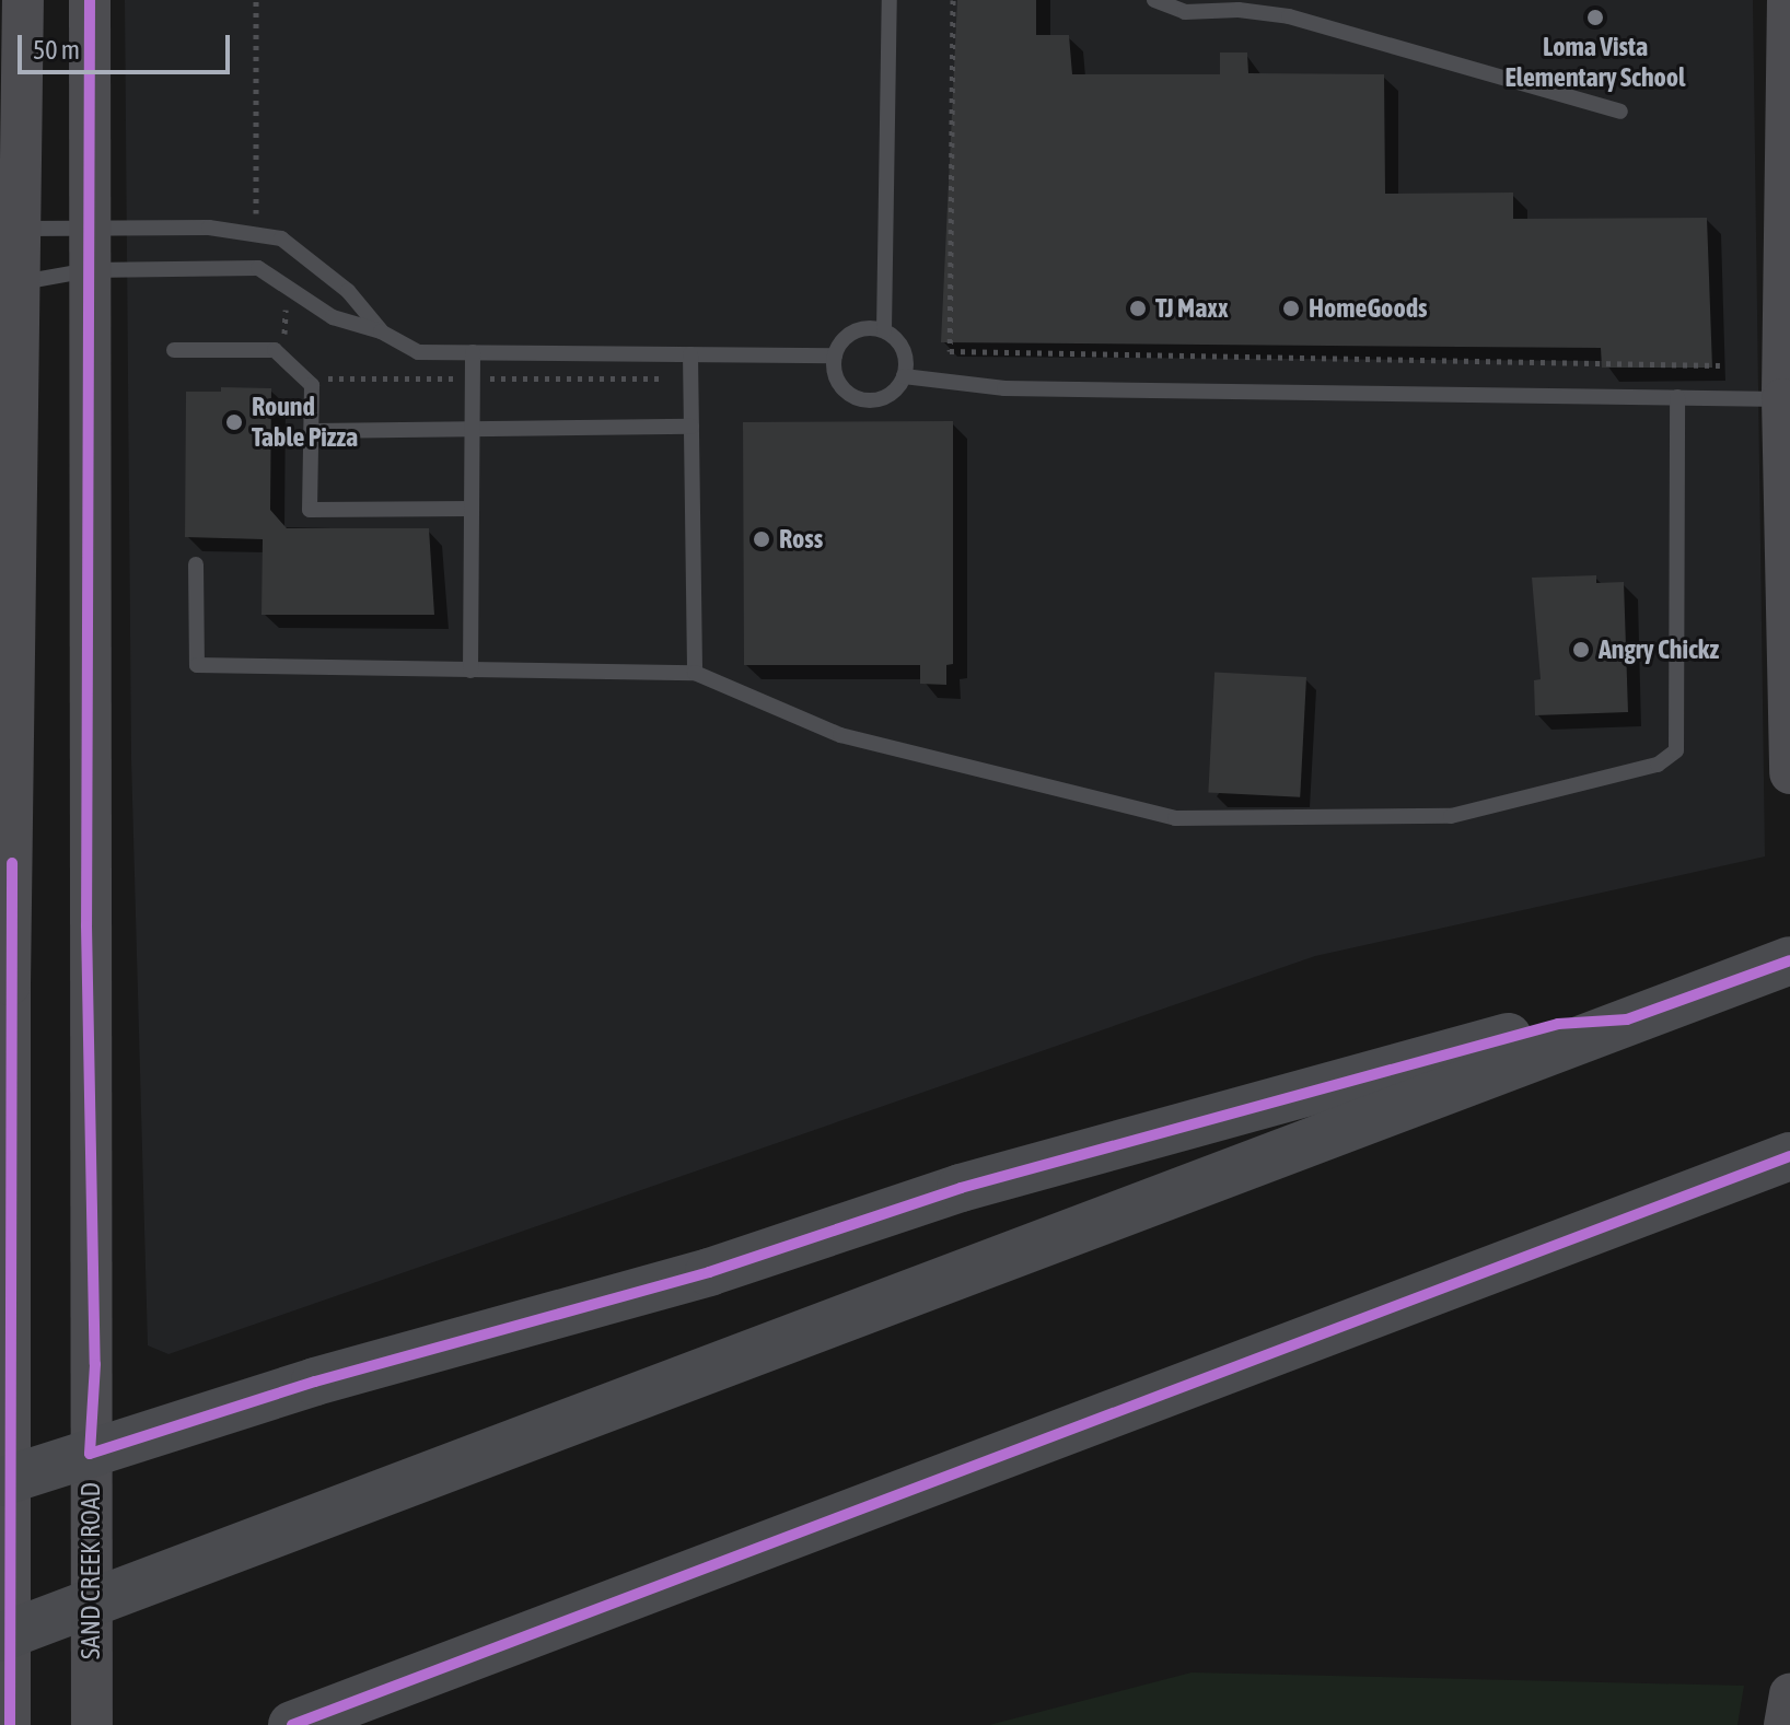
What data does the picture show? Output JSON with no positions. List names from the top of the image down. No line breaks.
{"streets":{"main road":["SAND CREEK ROAD"]},"places":["Loma Vista Elementary School","TJ Maxx","HomeGoods","Round Table Pizza","Ross","Angry Chickz"],"scale_bar":"50 m"}
